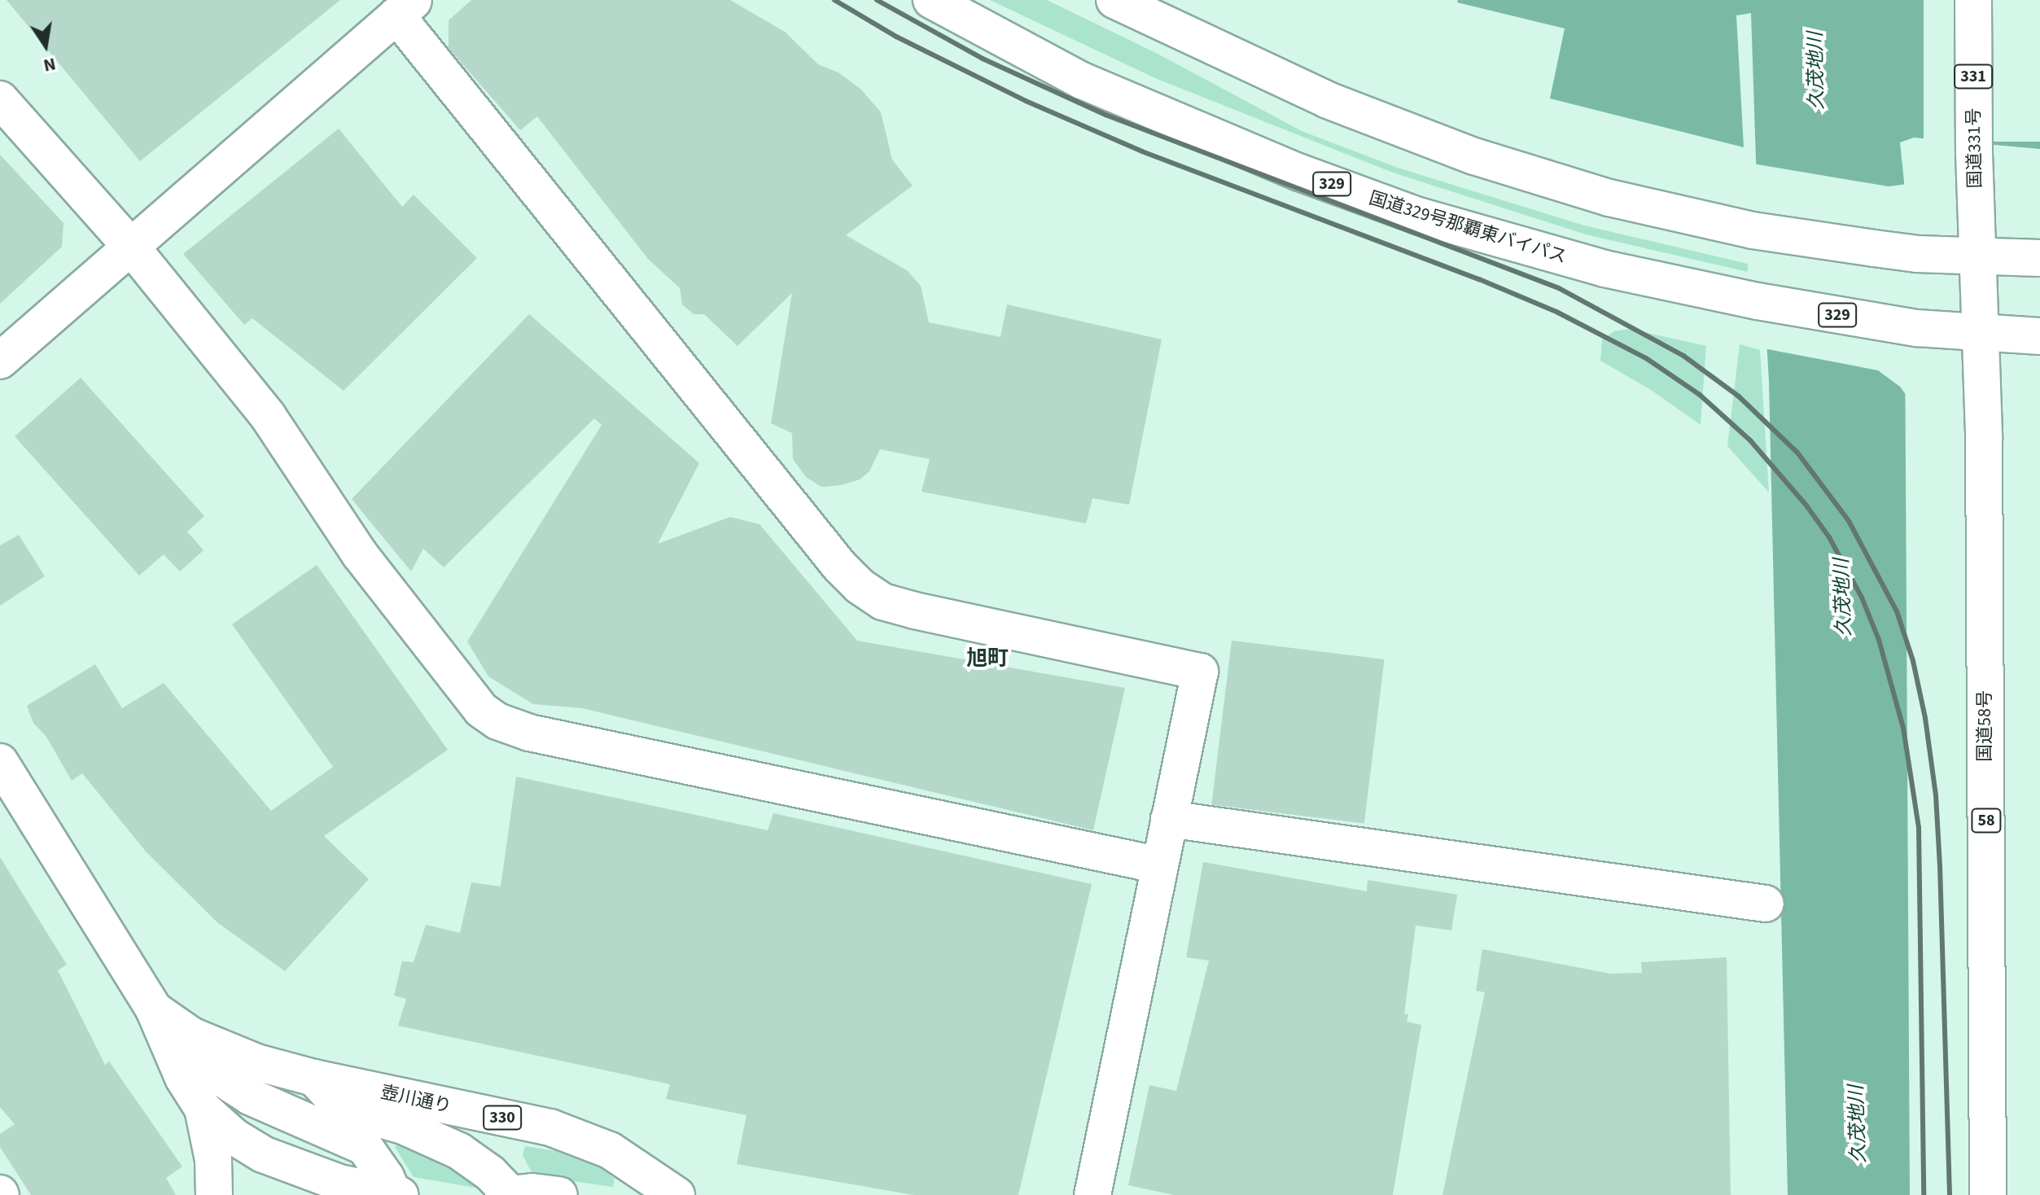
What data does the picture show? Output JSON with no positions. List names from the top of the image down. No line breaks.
{"streets":{"main road":["331","国道331号","329","国道329号那覇東バイパス","国道58号","58","壺川通り","330"]},"crossings":[["国道331号","国道58号"],["国道329号那覇東バイパス","国道58号"]],"districts":["旭町"],"water":["久茂地川"],"north":"bottom"}
